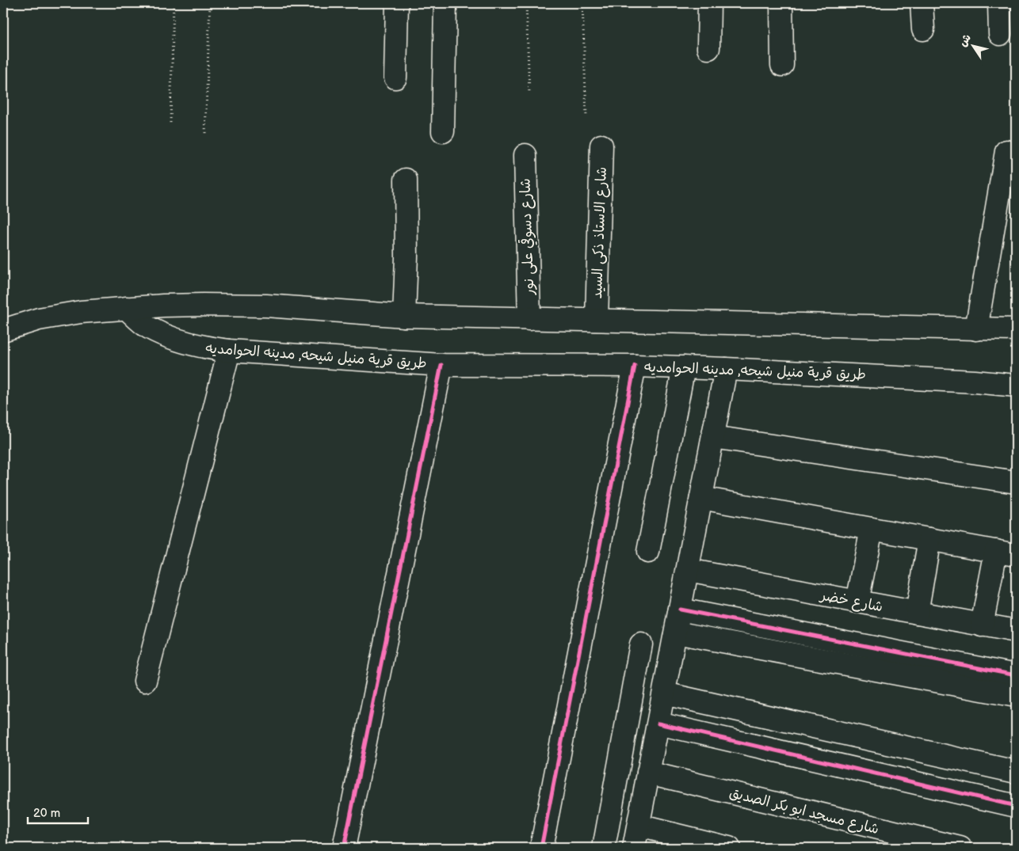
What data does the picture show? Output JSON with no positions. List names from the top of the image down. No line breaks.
{"streets":{"street":["شارع الاستاذ ذكى السيد","شارع دسوقي على نور","طريق قرية منيل شيحه, مدينه الحوامديه","شارع خضر","شارع مسجد ابو بكر الصديق"]},"scale_bar":"20 m","north":"top left"}
